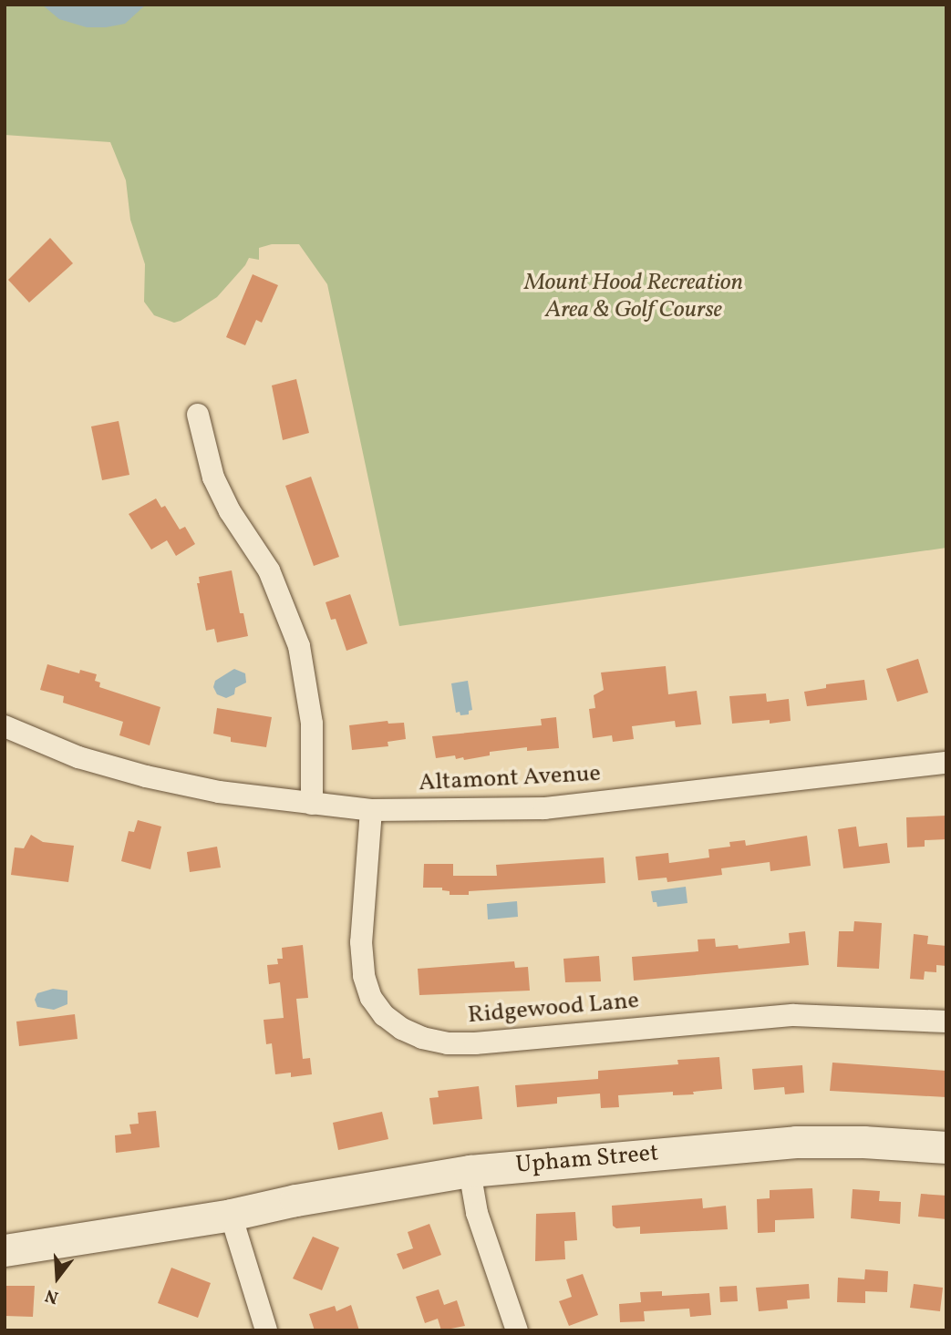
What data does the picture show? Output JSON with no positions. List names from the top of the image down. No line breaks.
{"streets":{"main road":["Upham Street"],"street":["Altamont Avenue","Ridgewood Lane"]},"crossings":[["Altamont Avenue","Ridgewood Lane"]],"parks":["Mount Hood Recreation Area & Golf Course"],"north":"bottom"}
